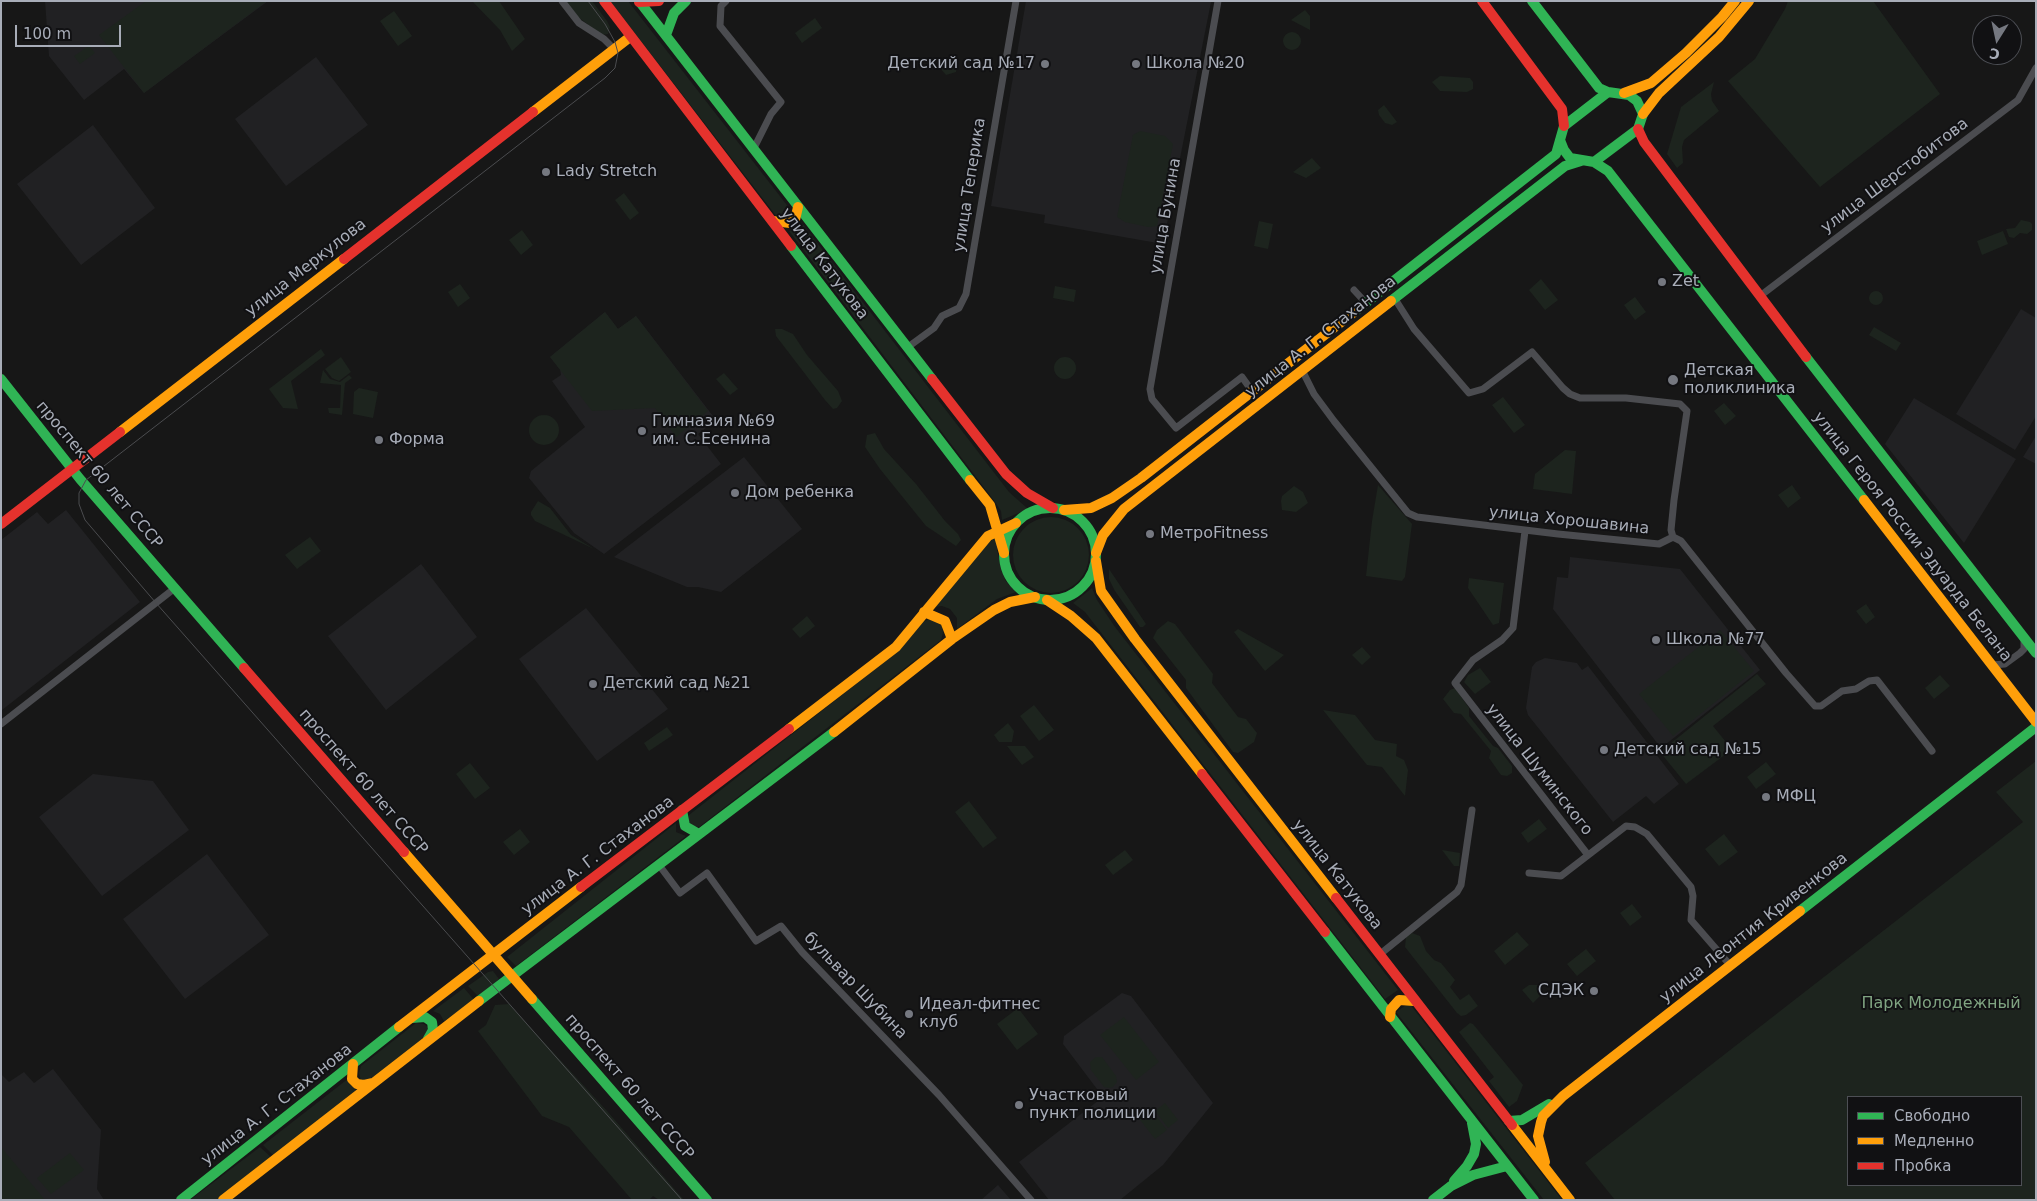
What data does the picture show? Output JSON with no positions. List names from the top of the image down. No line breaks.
{"streets":{"main road":["улица Катукова","улица Меркулова","улица А. Г. Стаханова","проспект 60 лет СССР","улица Героя России Эдуарда Белана","улица Леонтия Кривенкова"],"street":["улица Шерстобитова","улица Теперика","улица Бунина","улица Хорошавина","улица Шуминского","бульвар Шубина"]},"crossings":[["улица Шерстобитова","улица Героя России Эдуарда Белана"],["улица Теперика","улица Катукова"],["улица Бунина","улица А. Г. Стаханова"],["улица Катукова","улица Меркулова"],["улица Катукова","улица А. Г. Стаханова"],["улица Катукова","улица Леонтия Кривенкова"],["улица Меркулова","проспект 60 лет СССР"],["улица А. Г. Стаханова","проспект 60 лет СССР"],["улица А. Г. Стаханова","улица Хорошавина"],["улица Хорошавина","улица Шуминского"],["улица Шуминского","улица Леонтия Кривенкова"]],"parks":["Парк Молодежный"],"places":["Детский сад №17","Школа №20","Lady Stretch","Zet","Детская поликлиника","Гимназия №69 им. С.Есенина","Форма","Дом ребенка","МетроFitness","Школа №77","Детский сад №21","Детский сад №15","МФЦ","СДЭК","Идеал-фитнес клуб","Участковый пункт полиции"],"legend":["Свободно","Медленно","Пробка"],"scale_bar":"100 m","north":"bottom"}
